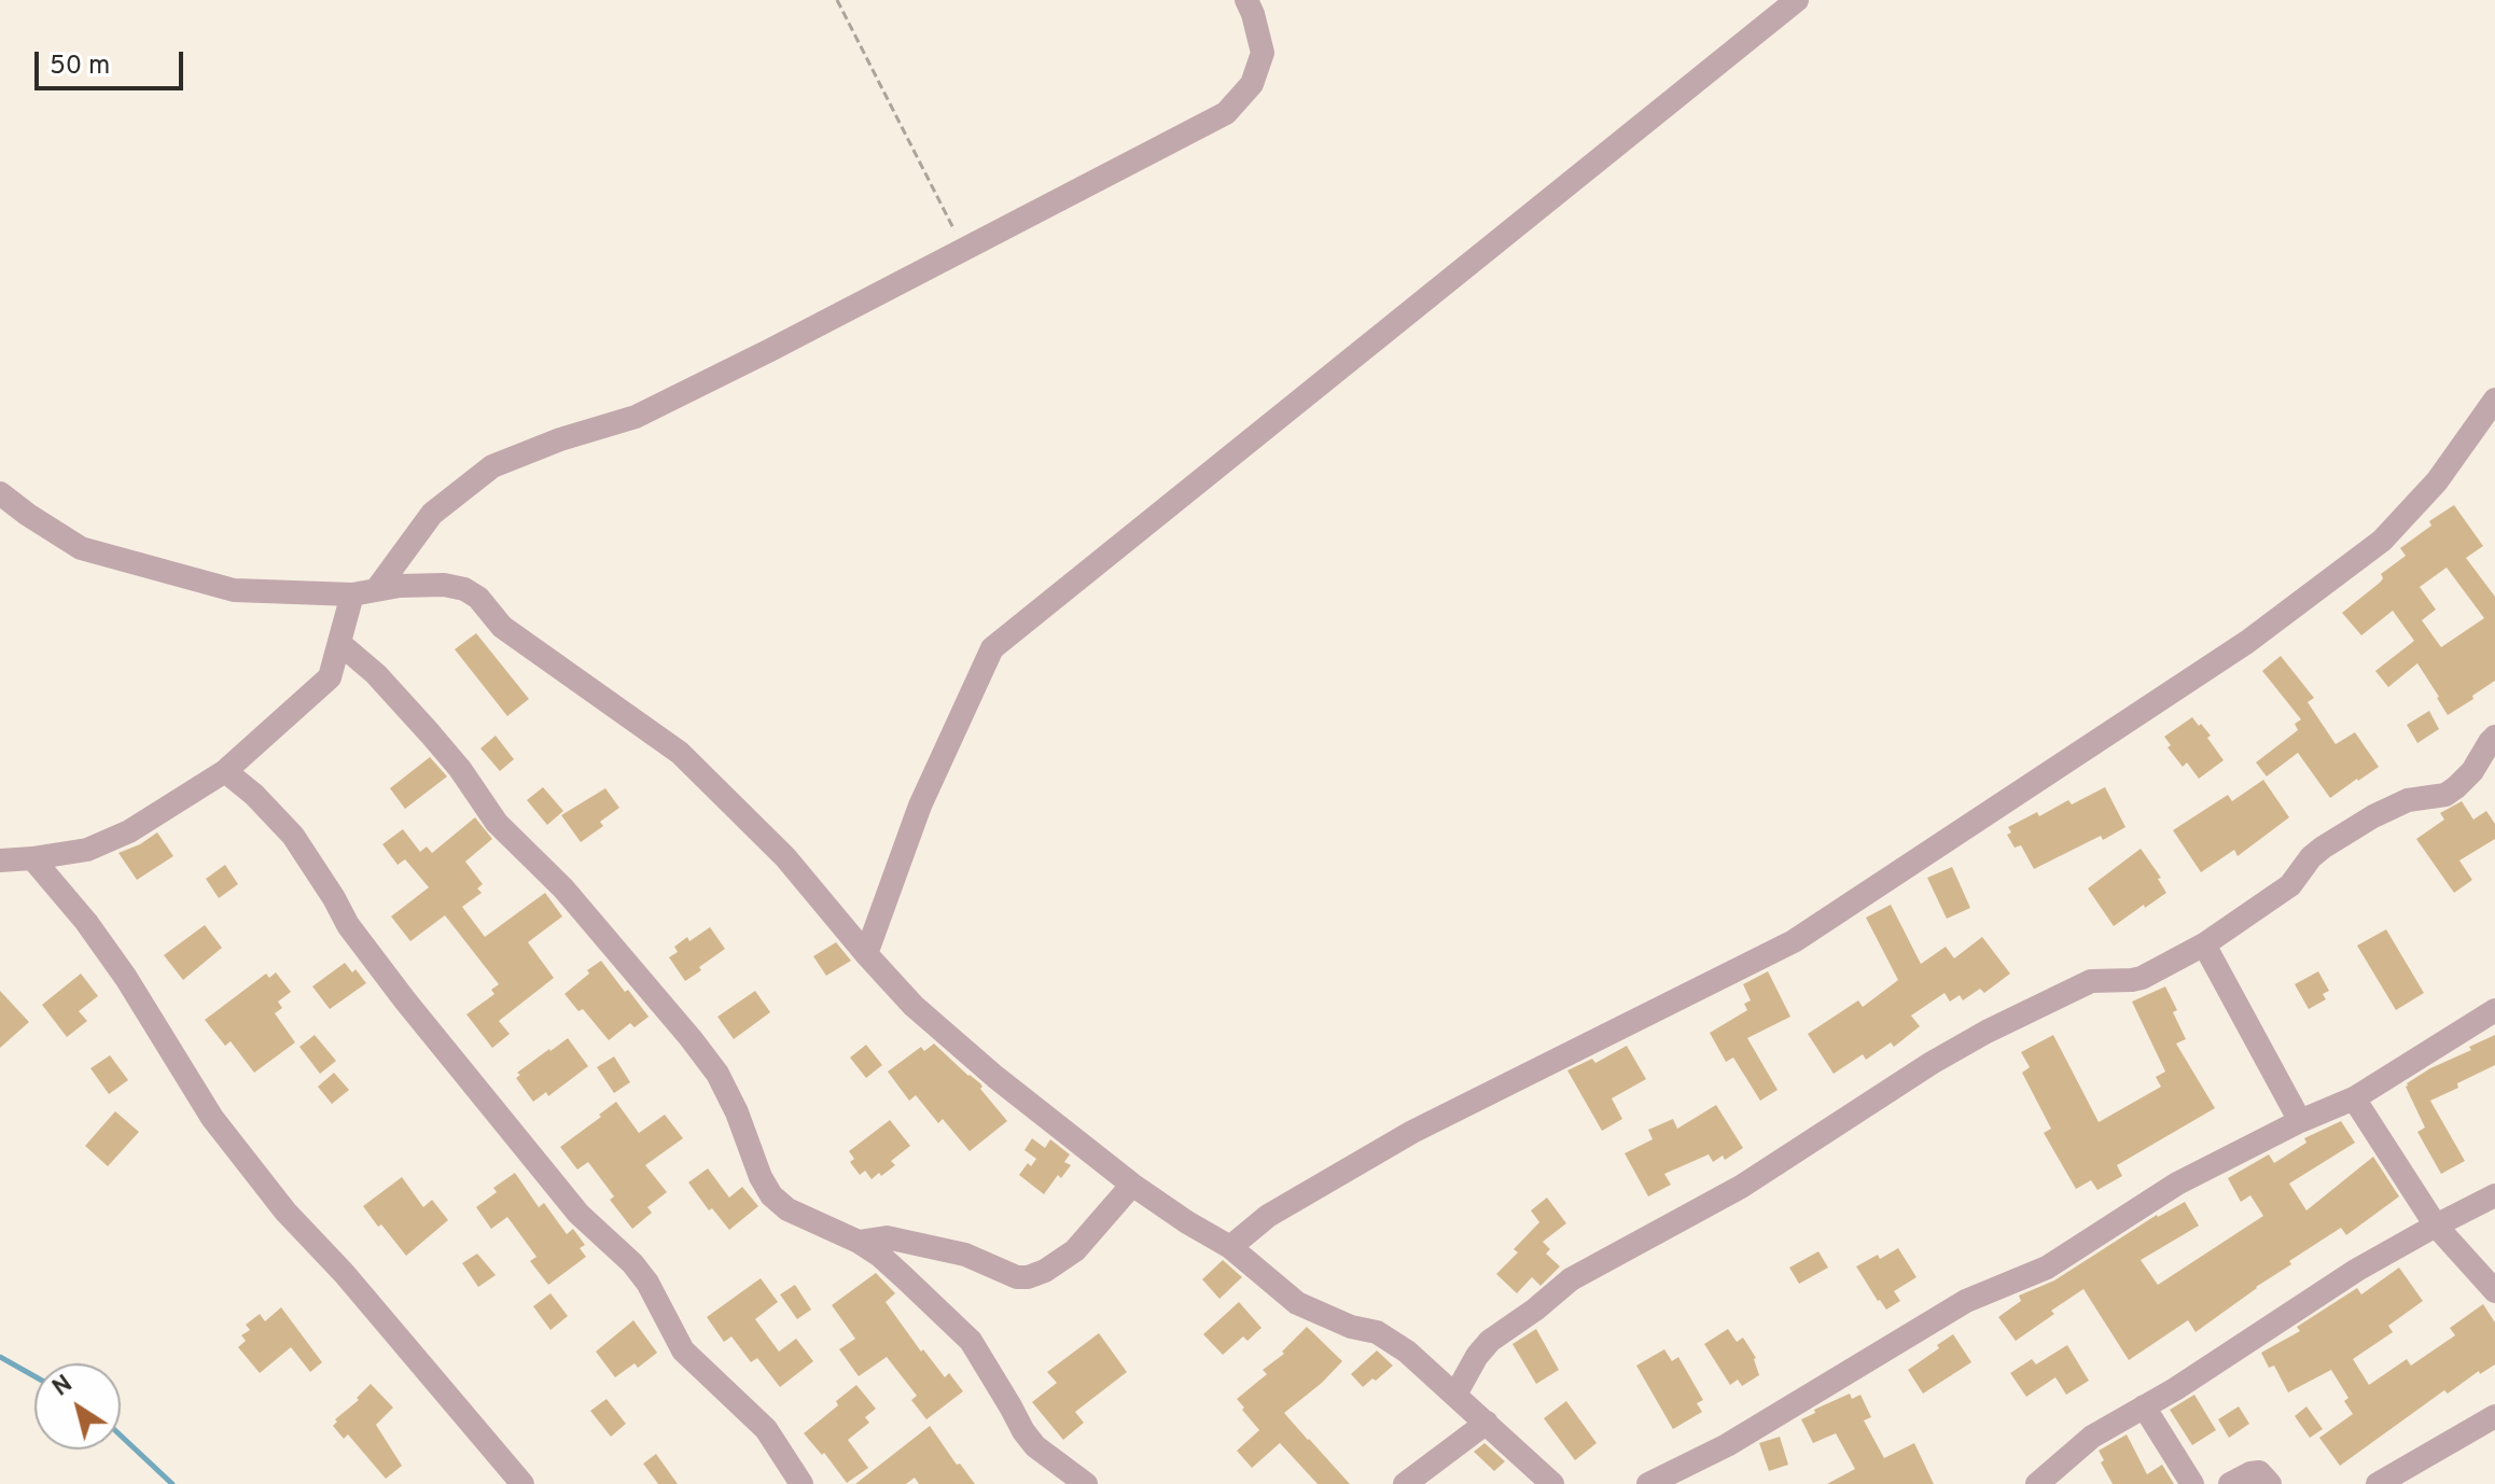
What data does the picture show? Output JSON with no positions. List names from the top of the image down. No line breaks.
{"scale_bar":"50 m","north":"top left"}
